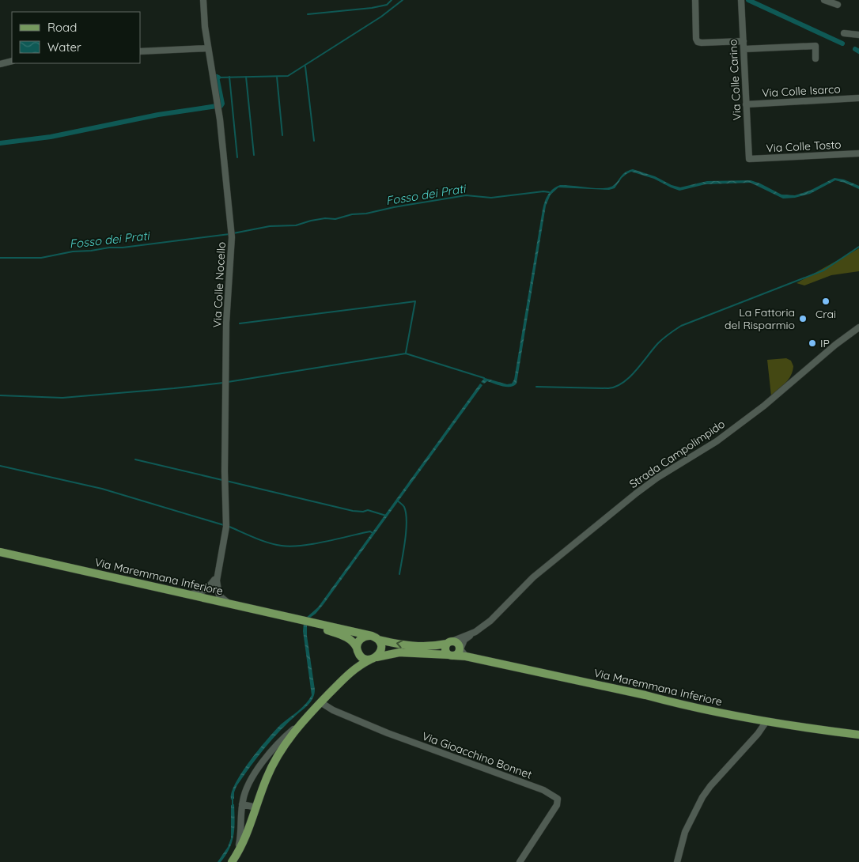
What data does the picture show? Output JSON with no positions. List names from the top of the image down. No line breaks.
{"streets":{"main road":["Via Maremmana Inferiore"],"street":["Via Colle Carino","Via Colle Isarco","Via Colle Tosto","Via Colle Nocello","Strada Campolimpido","Via Gioacchino Bonnet"]},"crossings":[["Via Colle Carino","Via Colle Isarco"],["Via Colle Carino","Via Colle Tosto"],["Strada Campolimpido","Via Maremmana Inferiore"]],"water":["Fosso dei Prati"],"places":["Crai","La Fattoria del Risparmio","IP"],"legend":["Road","Water"]}
